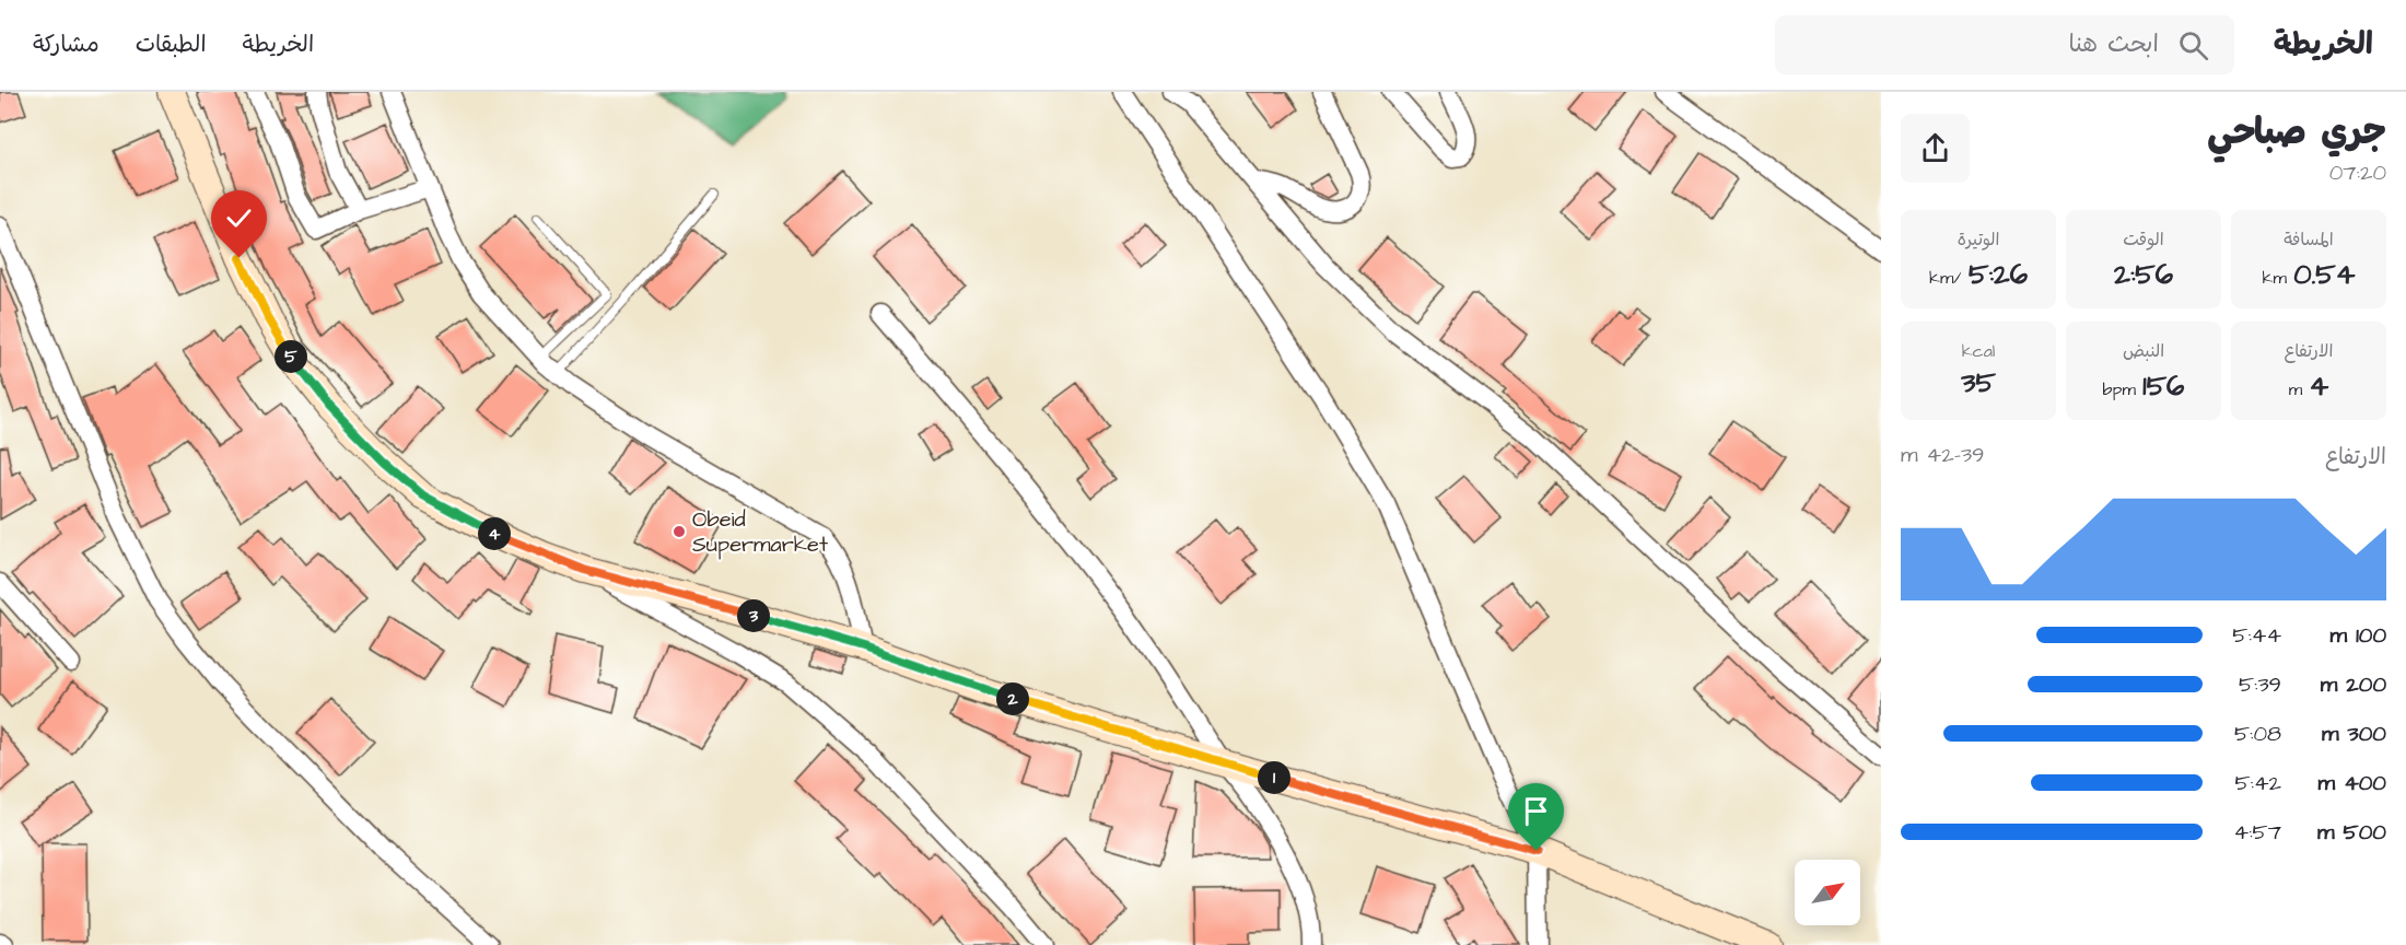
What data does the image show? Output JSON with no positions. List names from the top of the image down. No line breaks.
{"places":["Obeid Supermarket"],"north":"top right","page":{"header":"الخريطة","search":"ابحث هنا","nav":["الخريطة","الطبقات","مشاركة"],"heading":["جري صباحي","07:20"],"stats":[["المسافة","0.54 km"],["الوقت","2:56"],["الوتيرة","5:26 /km"],["الارتفاع","4 m"],["النبض","156 bpm"],["kcal","35"]],"pins":["5","4","3","2","1"],"chart":["الارتفاع","39–42 m"],"list":[{"name":"100 m","note":"5:44"},{"name":"200 m","note":"5:39"},{"name":"300 m","note":"5:08"},{"name":"400 m","note":"5:42"},{"name":"500 m","note":"4:57"}]}}
